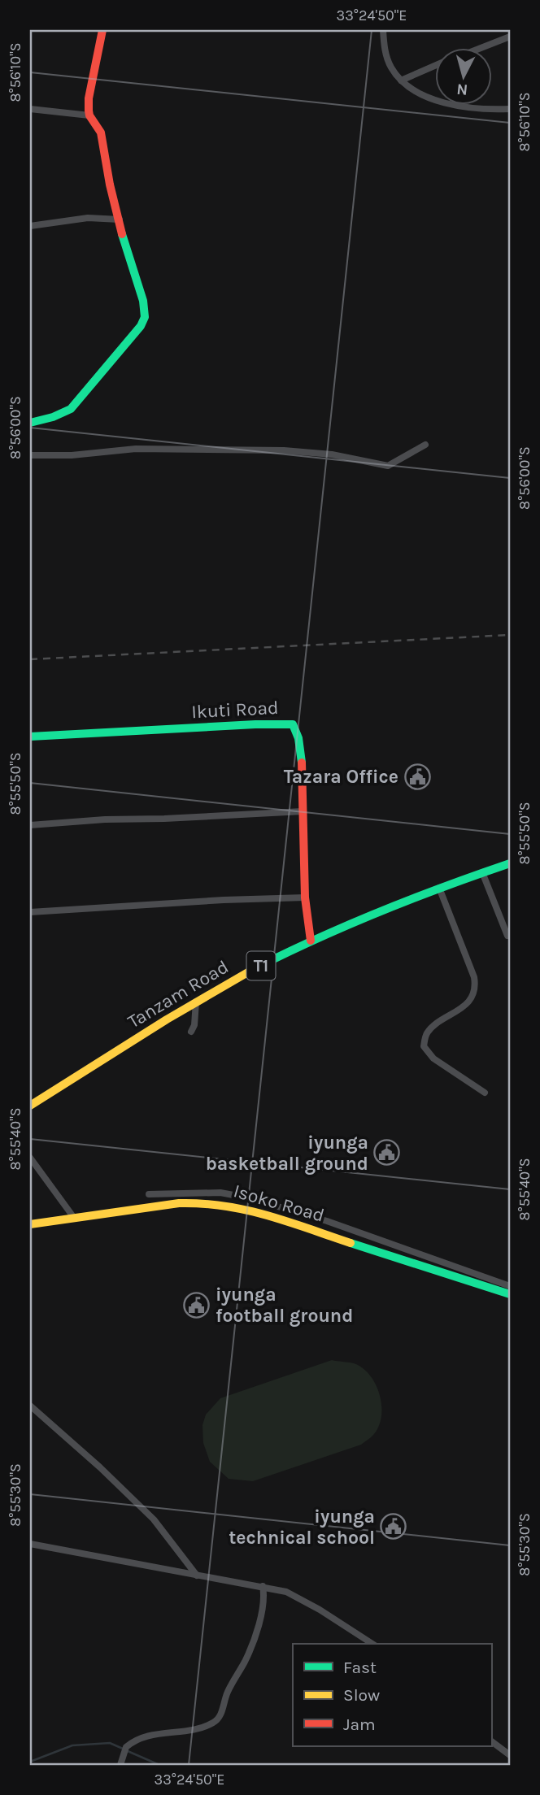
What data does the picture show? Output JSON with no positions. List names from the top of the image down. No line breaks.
{"streets":{"main road":["Ikuti Road","T1","Tanzam Road","Isoko Road"]},"crossings":[["Ikuti Road","Tanzam Road"]],"places":{"public building":["Tazara Office","iyunga basketball ground","iyunga football ground","iyunga technical school"]},"legend":["Fast","Slow","Jam"],"north":"bottom","coordinates":["33°24'50\"E","8°56'10\"S","8°56'00\"S","8°55'50\"S","8°55'40\"S","8°55'30\"S"]}
